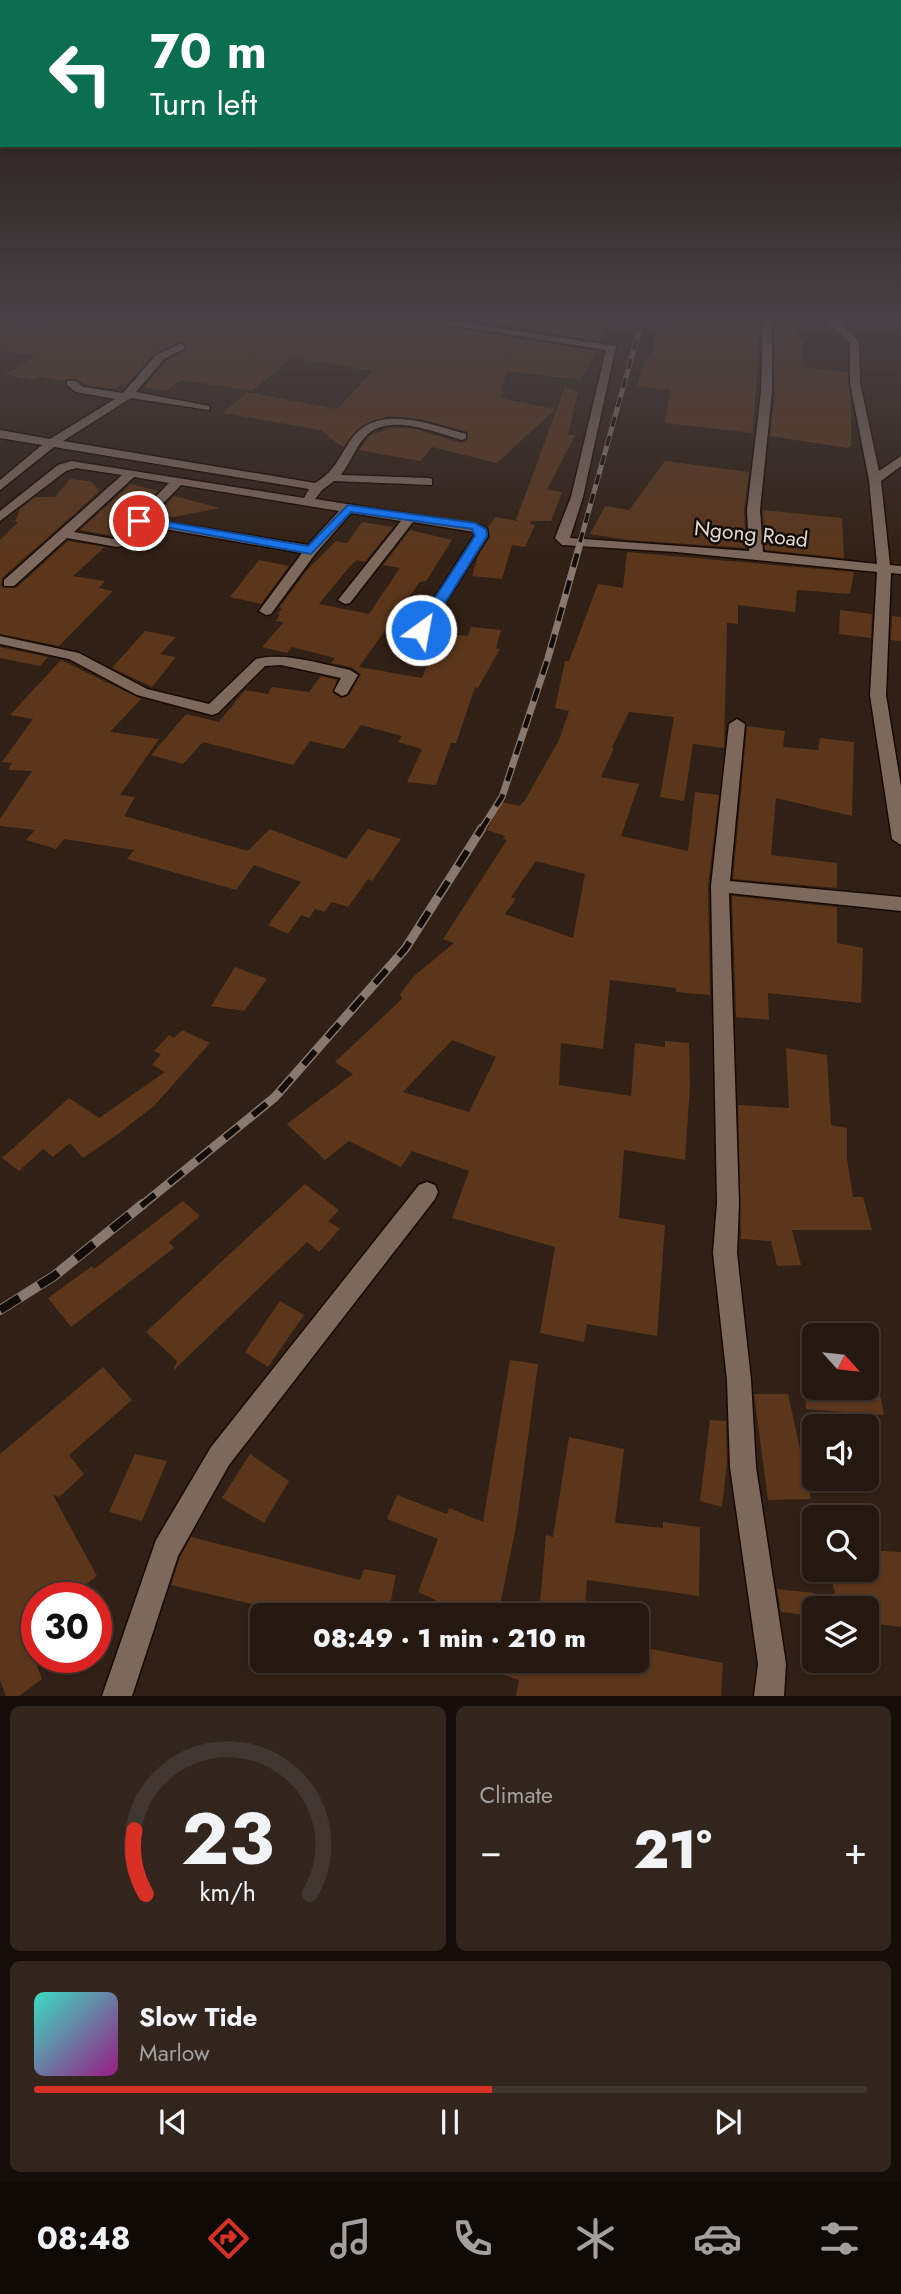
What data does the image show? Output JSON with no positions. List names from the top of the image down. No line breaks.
{"streets":{"street":["Ngong Road"]},"north":"bottom right","page":{"turn":["70 m","Turn left"],"limit":"30","trip":"08:49 · 1 min · 210 m","tile":"Climate","heat":["−","21°","+"],"song":["Slow Tide","Marlow"],"tabs":"08:48","gauge":["23","km/h"]}}
